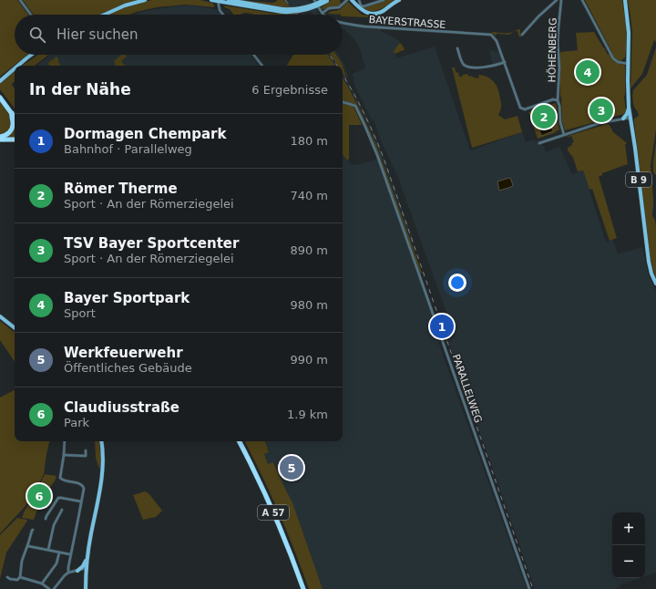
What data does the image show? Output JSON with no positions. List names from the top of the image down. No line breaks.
{"streets":{"highway":["A 57"],"main road":["B 9"],"street":["BAYERSTRASSE","HÖHENBERG","PARALLELWEG"]},"page":{"search":"Hier suchen","pins":["4","3","2","1","5","6"],"heading":["In der Nähe","6 Ergebnisse"],"list":[{"mark":"1","name":"Dormagen Chempark","note":"Bahnhof · Parallelweg","value":"180 m"},{"mark":"2","name":"Römer Therme","note":"Sport · An der Römerziegelei","value":"740 m"},{"mark":"3","name":"TSV Bayer Sportcenter","note":"Sport · An der Römerziegelei","value":"890 m"},{"mark":"4","name":"Bayer Sportpark","note":"Sport","value":"980 m"},{"mark":"5","name":"Werkfeuerwehr","note":"Öffentliches Gebäude","value":"990 m"},{"mark":"6","name":"Claudiusstraße","note":"Park","value":"1.9 km"}],"map_buttons":["+","−"]}}
